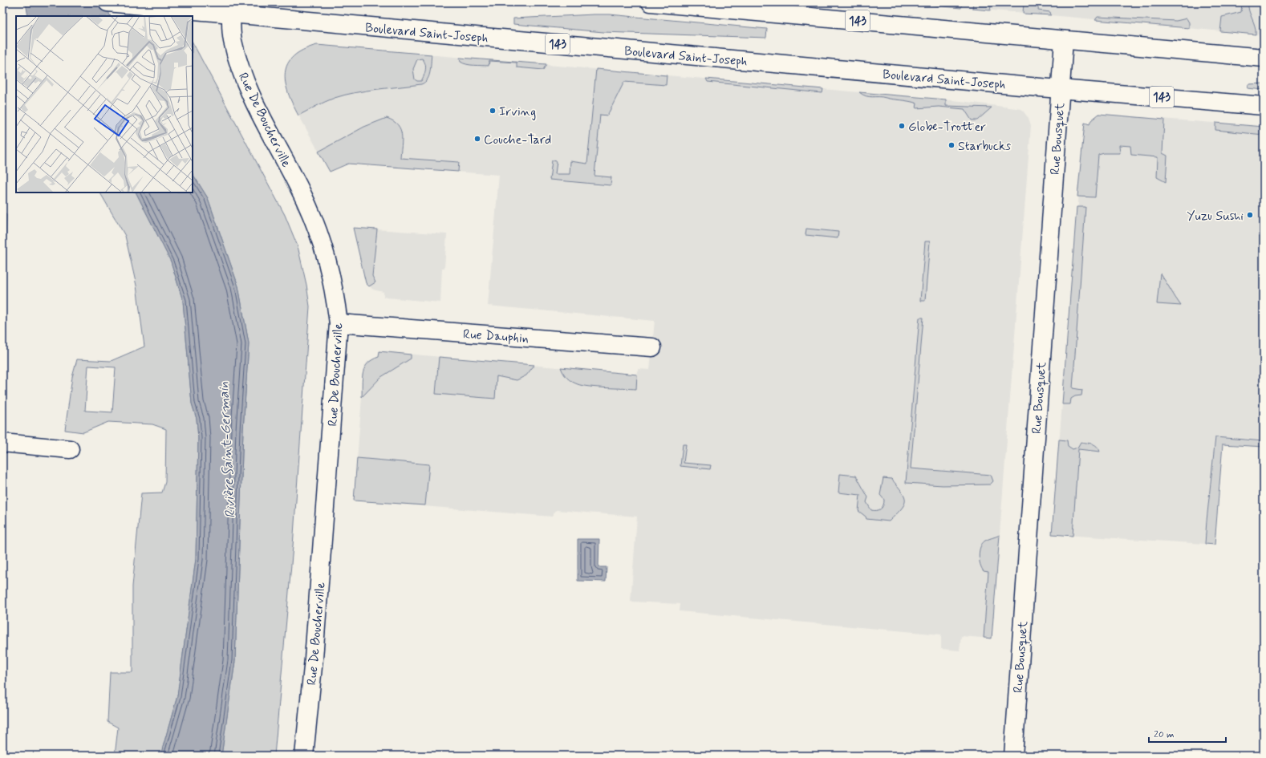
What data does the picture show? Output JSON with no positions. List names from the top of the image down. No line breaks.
{"streets":{"street":["143","Boulevard Saint-Joseph","Rue De Boucherville","Rue Bousquet","Rue Dauphin"]},"crossings":[["143","Rue Bousquet"],["Boulevard Saint-Joseph","Rue De Boucherville"],["Boulevard Saint-Joseph","Rue Bousquet"],["Rue De Boucherville","Rue Dauphin"]],"water":["Rivière Saint-Germain"],"places":["Irving","Globe-Trotter","Couche-Tard","Starbucks","Yuzu Sushi"],"scale_bar":"20 m"}
